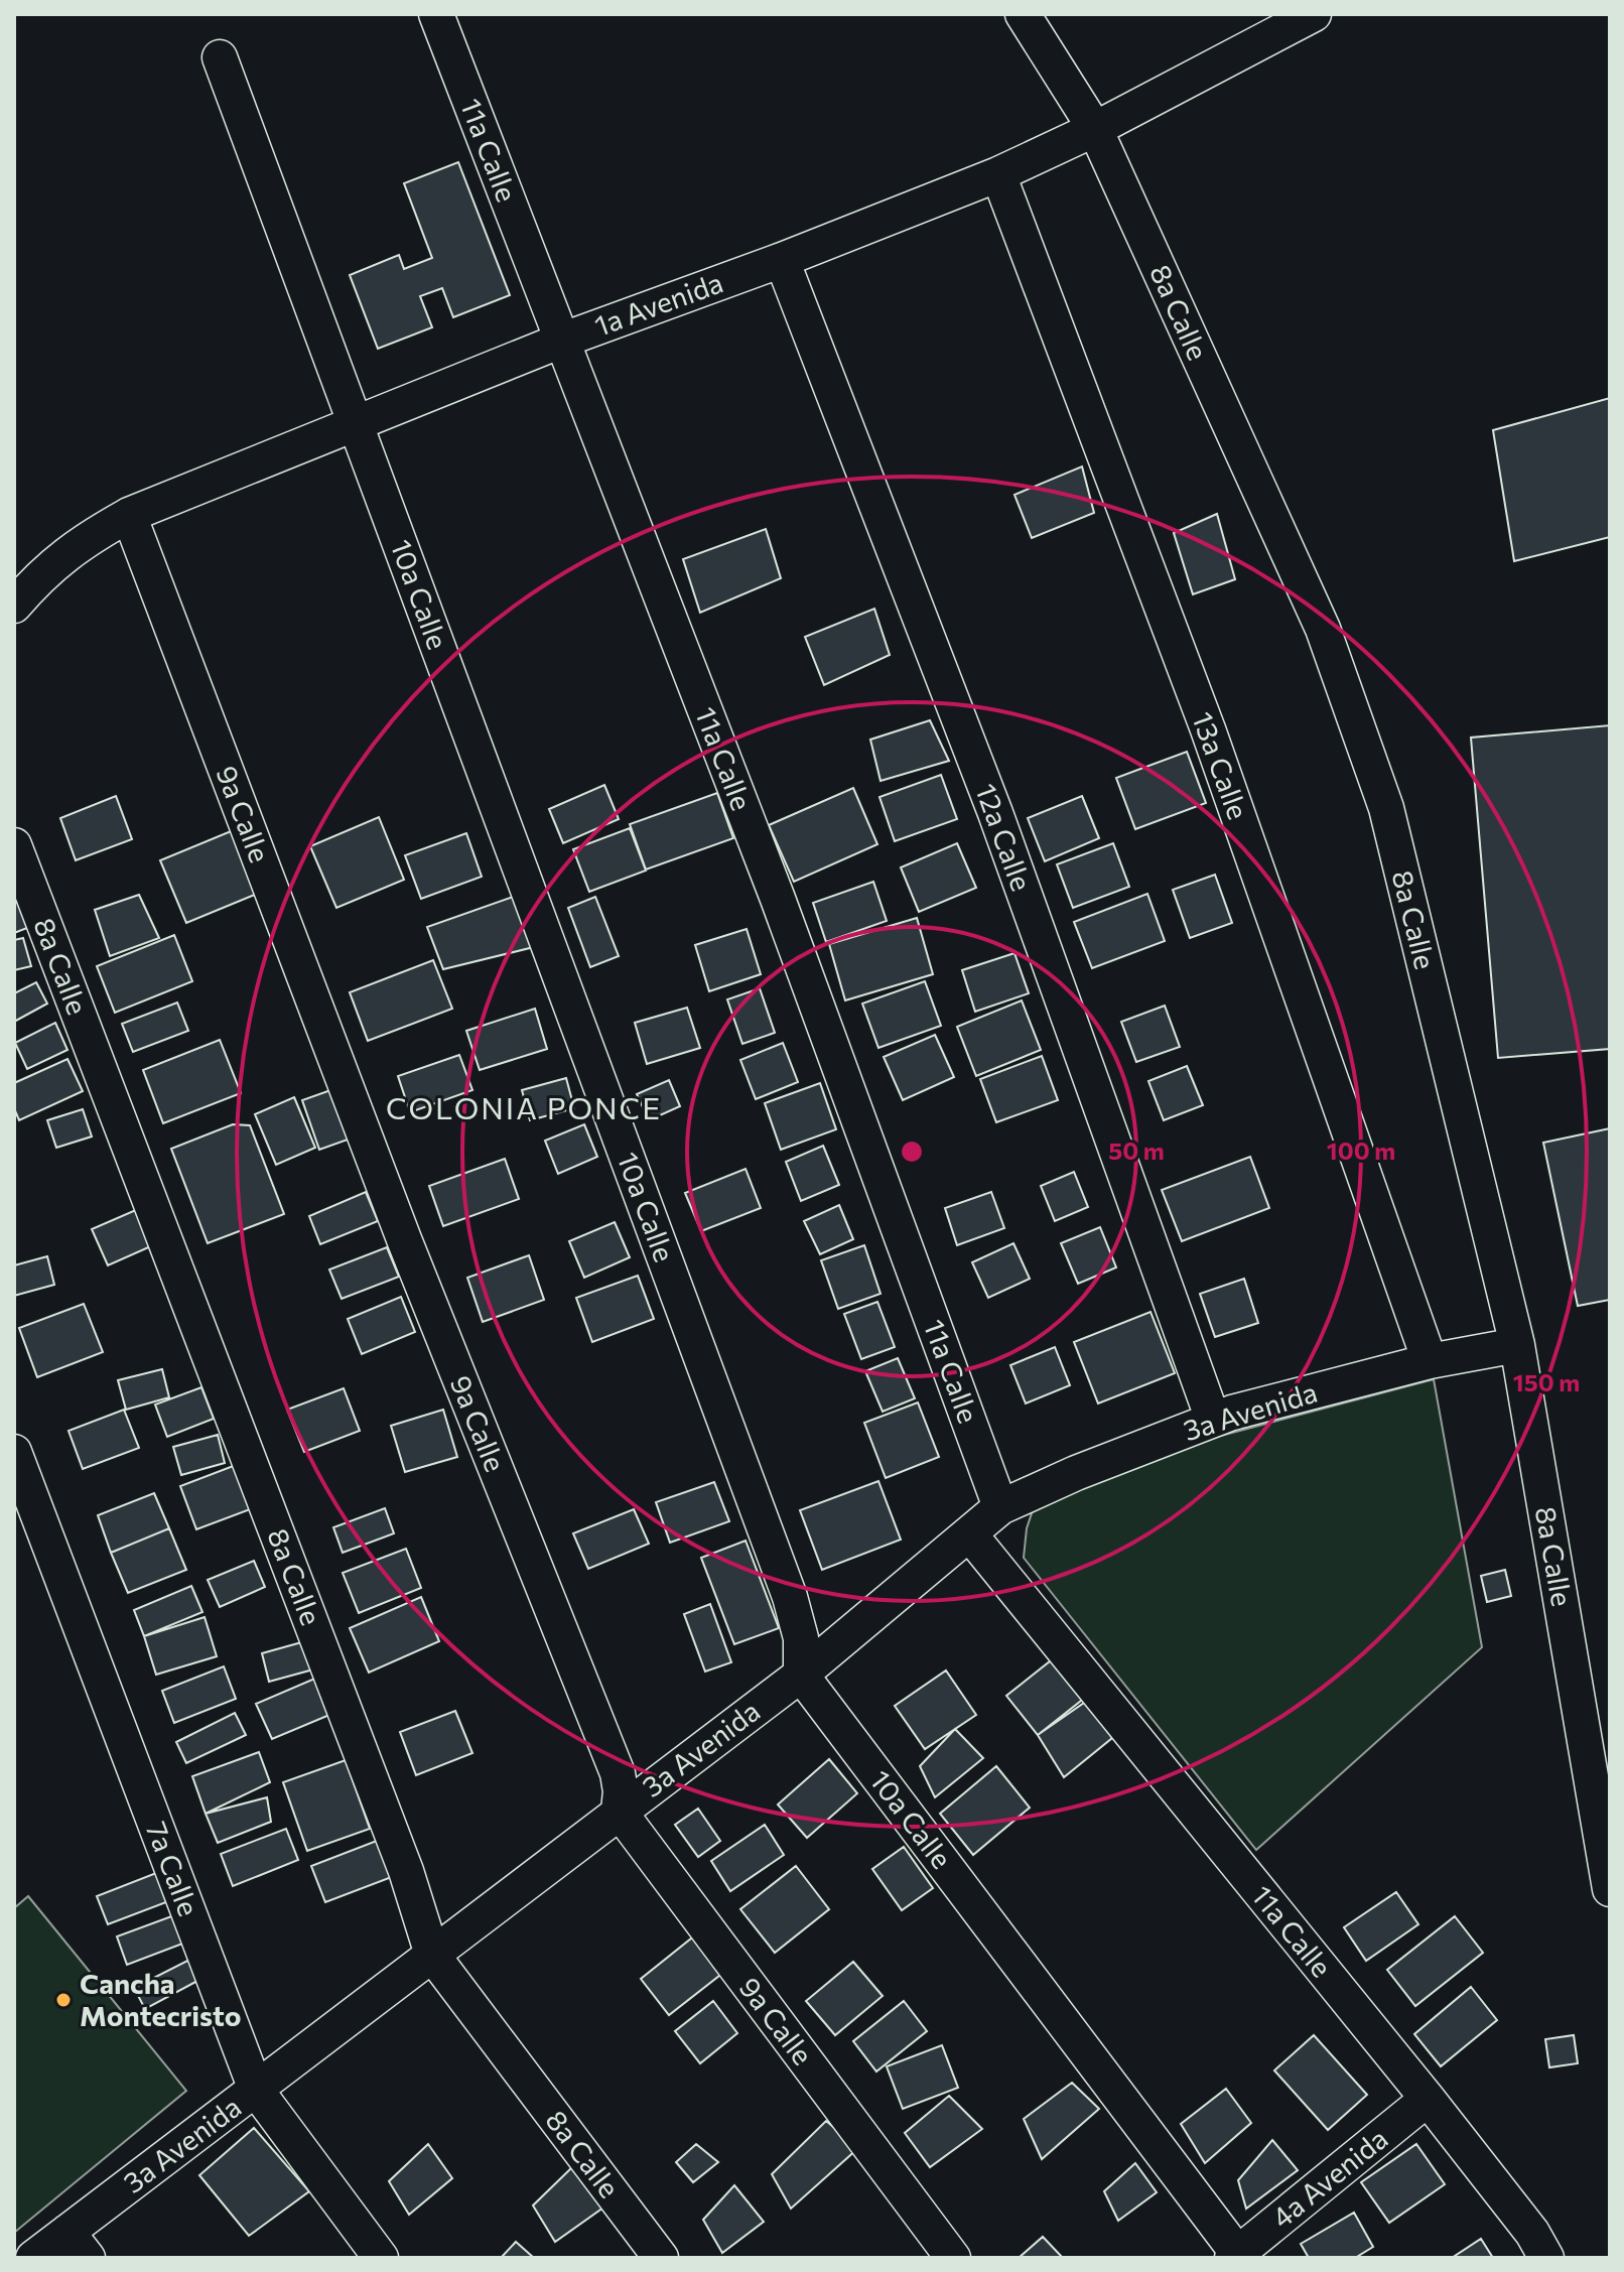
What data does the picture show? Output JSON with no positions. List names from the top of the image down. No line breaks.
{"streets":{"street":["11a Calle","1a Avenida","8a Calle","10a Calle","13a Calle","9a Calle","12a Calle","3a Avenida","7a Calle","4a Avenida"]},"crossings":[["11a Calle","1a Avenida"],["11a Calle","3a Avenida"],["11a Calle","4a Avenida"],["1a Avenida","8a Calle"],["1a Avenida","10a Calle"],["1a Avenida","13a Calle"],["1a Avenida","9a Calle"],["1a Avenida","12a Calle"],["8a Calle","3a Avenida"],["10a Calle","3a Avenida"],["10a Calle","4a Avenida"],["13a Calle","3a Avenida"],["9a Calle","3a Avenida"],["12a Calle","3a Avenida"],["3a Avenida","7a Calle"]],"districts":["COLONIA PONCE"],"places":["Cancha Montecristo"],"rings":["50 m","100 m","150 m"]}
